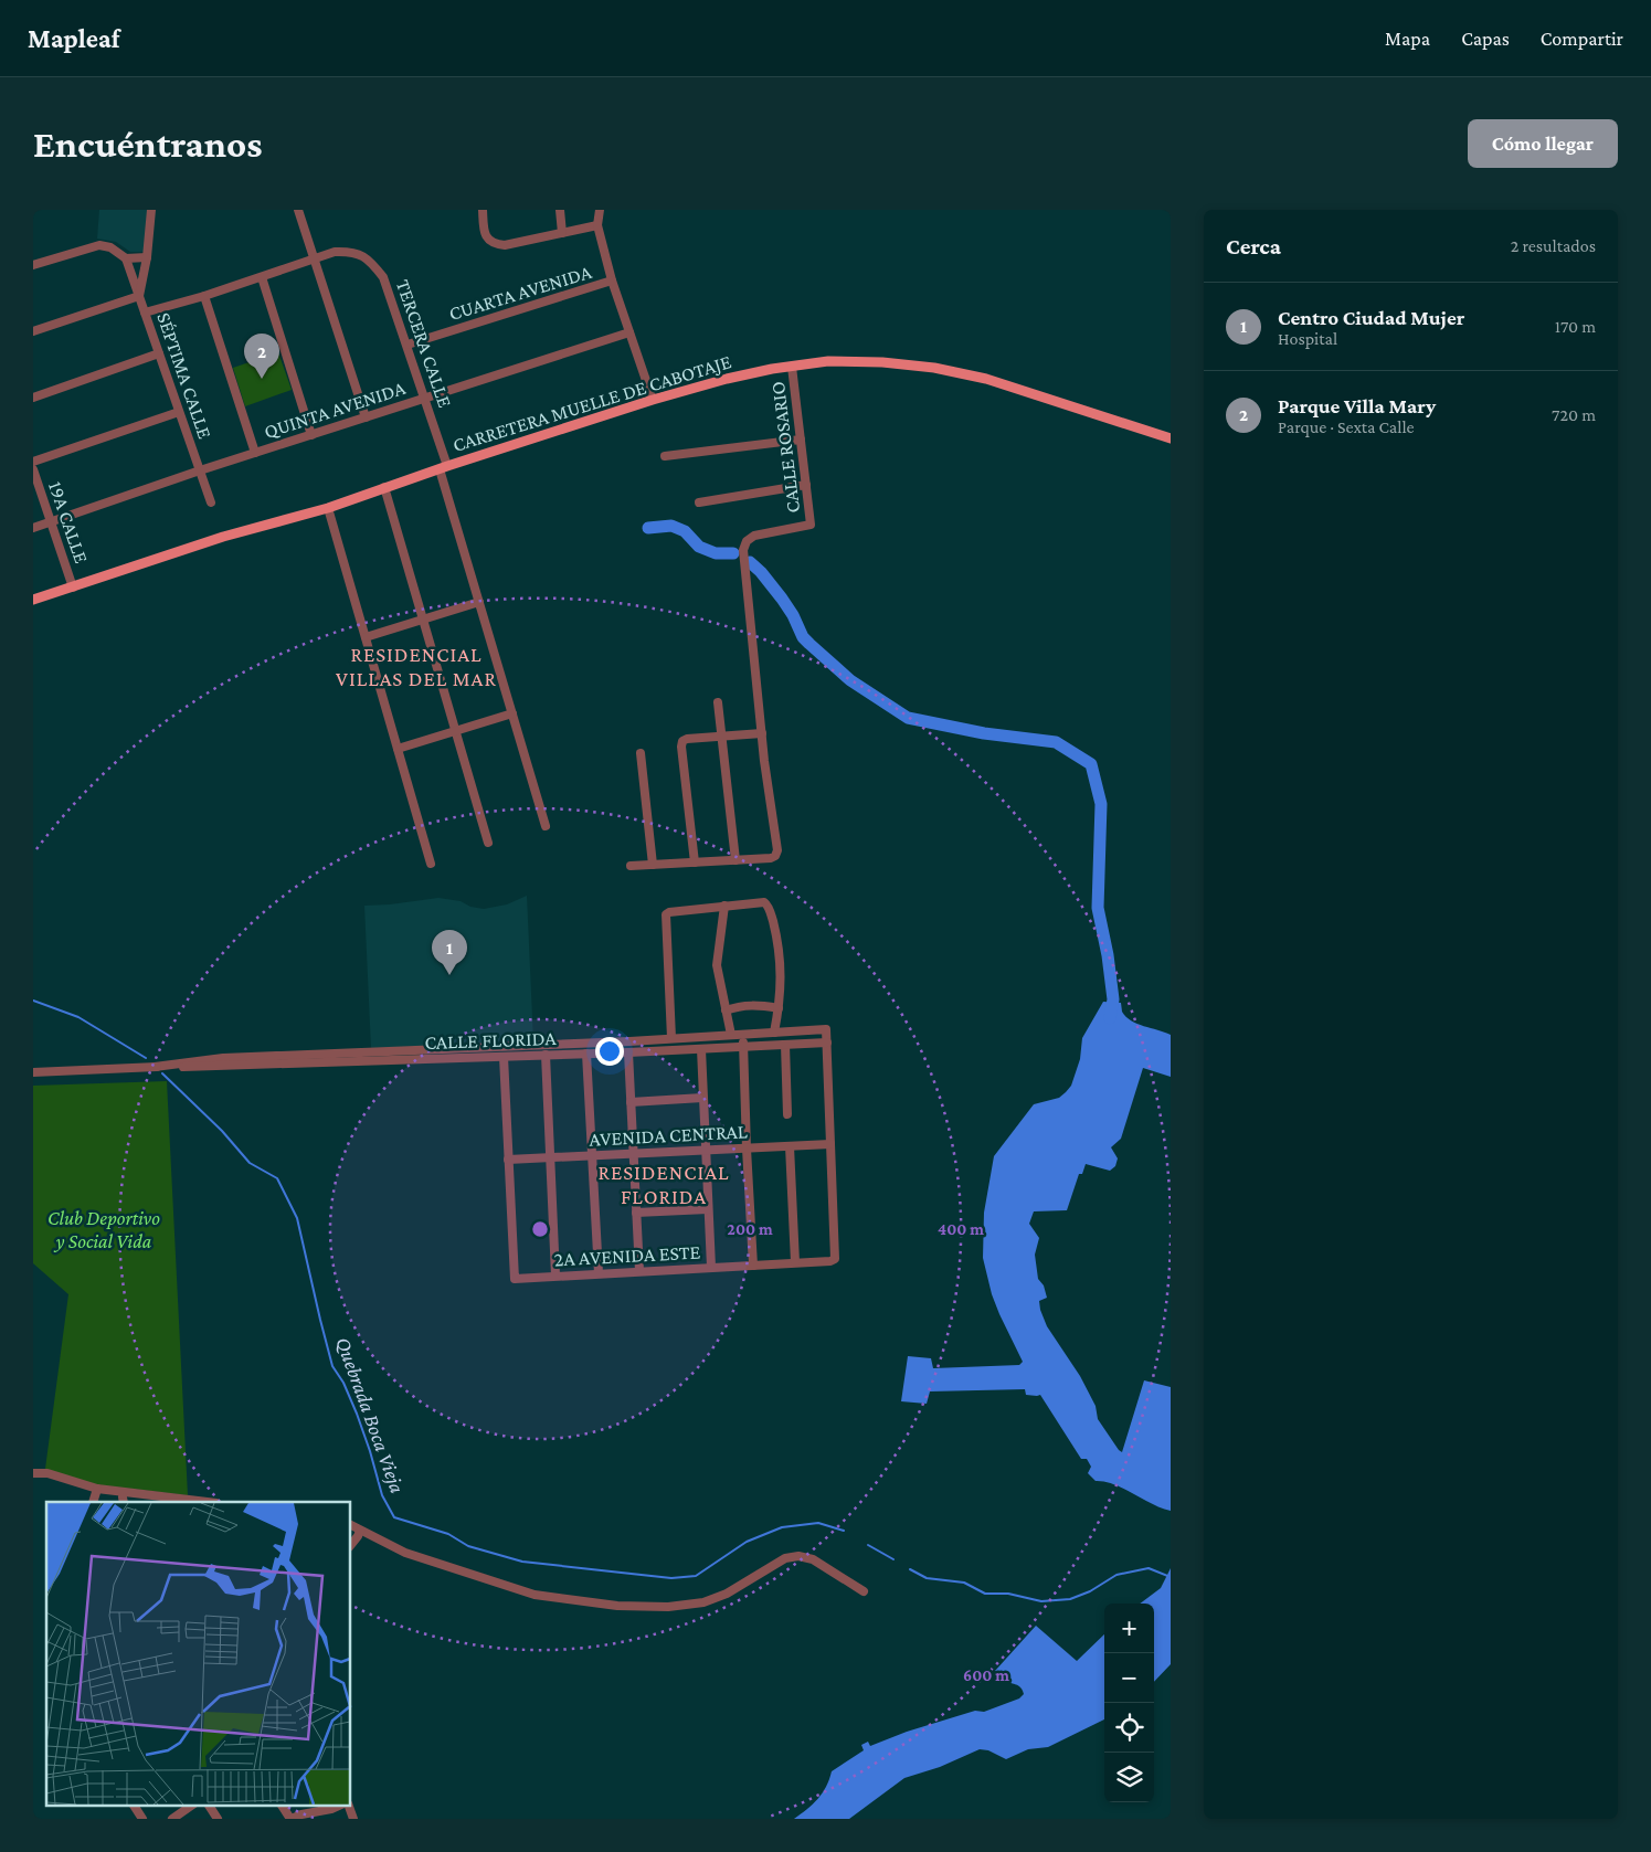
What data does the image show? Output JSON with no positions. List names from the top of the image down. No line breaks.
{"streets":{"main road":["CARRETERA MUELLE DE CABOTAJE"],"street":["CUARTA AVENIDA","TERCERA CALLE","SÉPTIMA CALLE","QUINTA AVENIDA","CALLE ROSARIO","19A CALLE","CALLE FLORIDA","AVENIDA CENTRAL","2A AVENIDA ESTE"]},"crossings":[["CUARTA AVENIDA","TERCERA CALLE"],["TERCERA CALLE","SÉPTIMA CALLE"],["TERCERA CALLE","CARRETERA MUELLE DE CABOTAJE"],["TERCERA CALLE","QUINTA AVENIDA"],["SÉPTIMA CALLE","QUINTA AVENIDA"],["CARRETERA MUELLE DE CABOTAJE","CALLE ROSARIO"],["CARRETERA MUELLE DE CABOTAJE","19A CALLE"],["QUINTA AVENIDA","19A CALLE"],["AVENIDA CENTRAL","2A AVENIDA ESTE"]],"districts":["RESIDENCIAL VILLAS DEL MAR","RESIDENCIAL FLORIDA"],"water":["Quebrada Boca Vieja"],"parks":["Club Deportivo y Social Vida"],"page":{"header":"Mapleaf","nav":["Mapa","Capas","Compartir"],"buttons":"Cómo llegar","title":"Encuéntranos","heading":["Cerca","2 resultados"],"list":[{"mark":"1","name":"Centro Ciudad Mujer","note":"Hospital","value":"170 m"},{"mark":"2","name":"Parque Villa Mary","note":"Parque · Sexta Calle","value":"720 m"}],"pins":["2","1"],"map_buttons":["+","−"]},"rings":["200 m","400 m","600 m"]}
